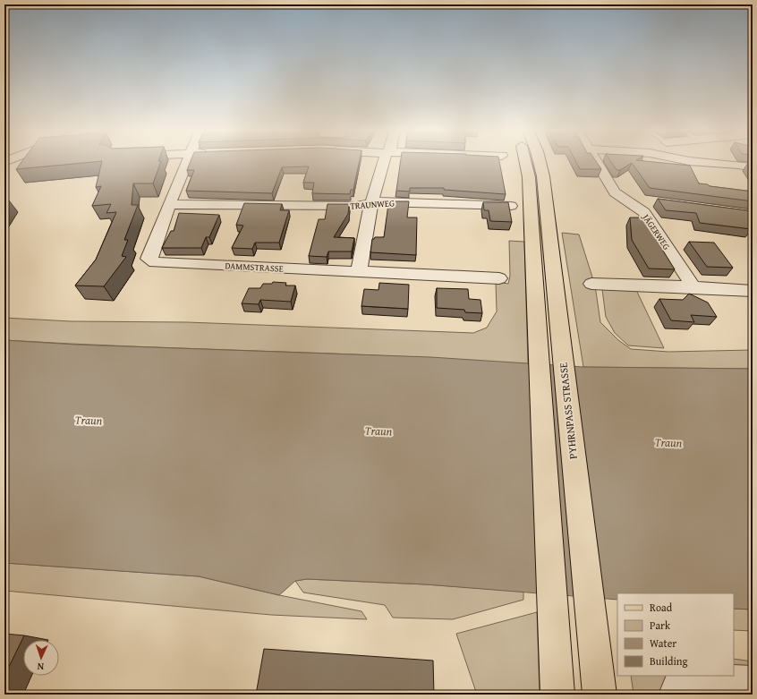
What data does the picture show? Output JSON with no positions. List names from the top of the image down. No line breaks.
{"streets":{"main road":["PYHRNPASS STRASSE"],"street":["TRAUNWEG","JÄGERWEG","DAMMSTRASSE"]},"crossings":[["TRAUNWEG","DAMMSTRASSE"]],"water":["Traun"],"legend":["Road","Park","Water","Building"],"north":"bottom"}
